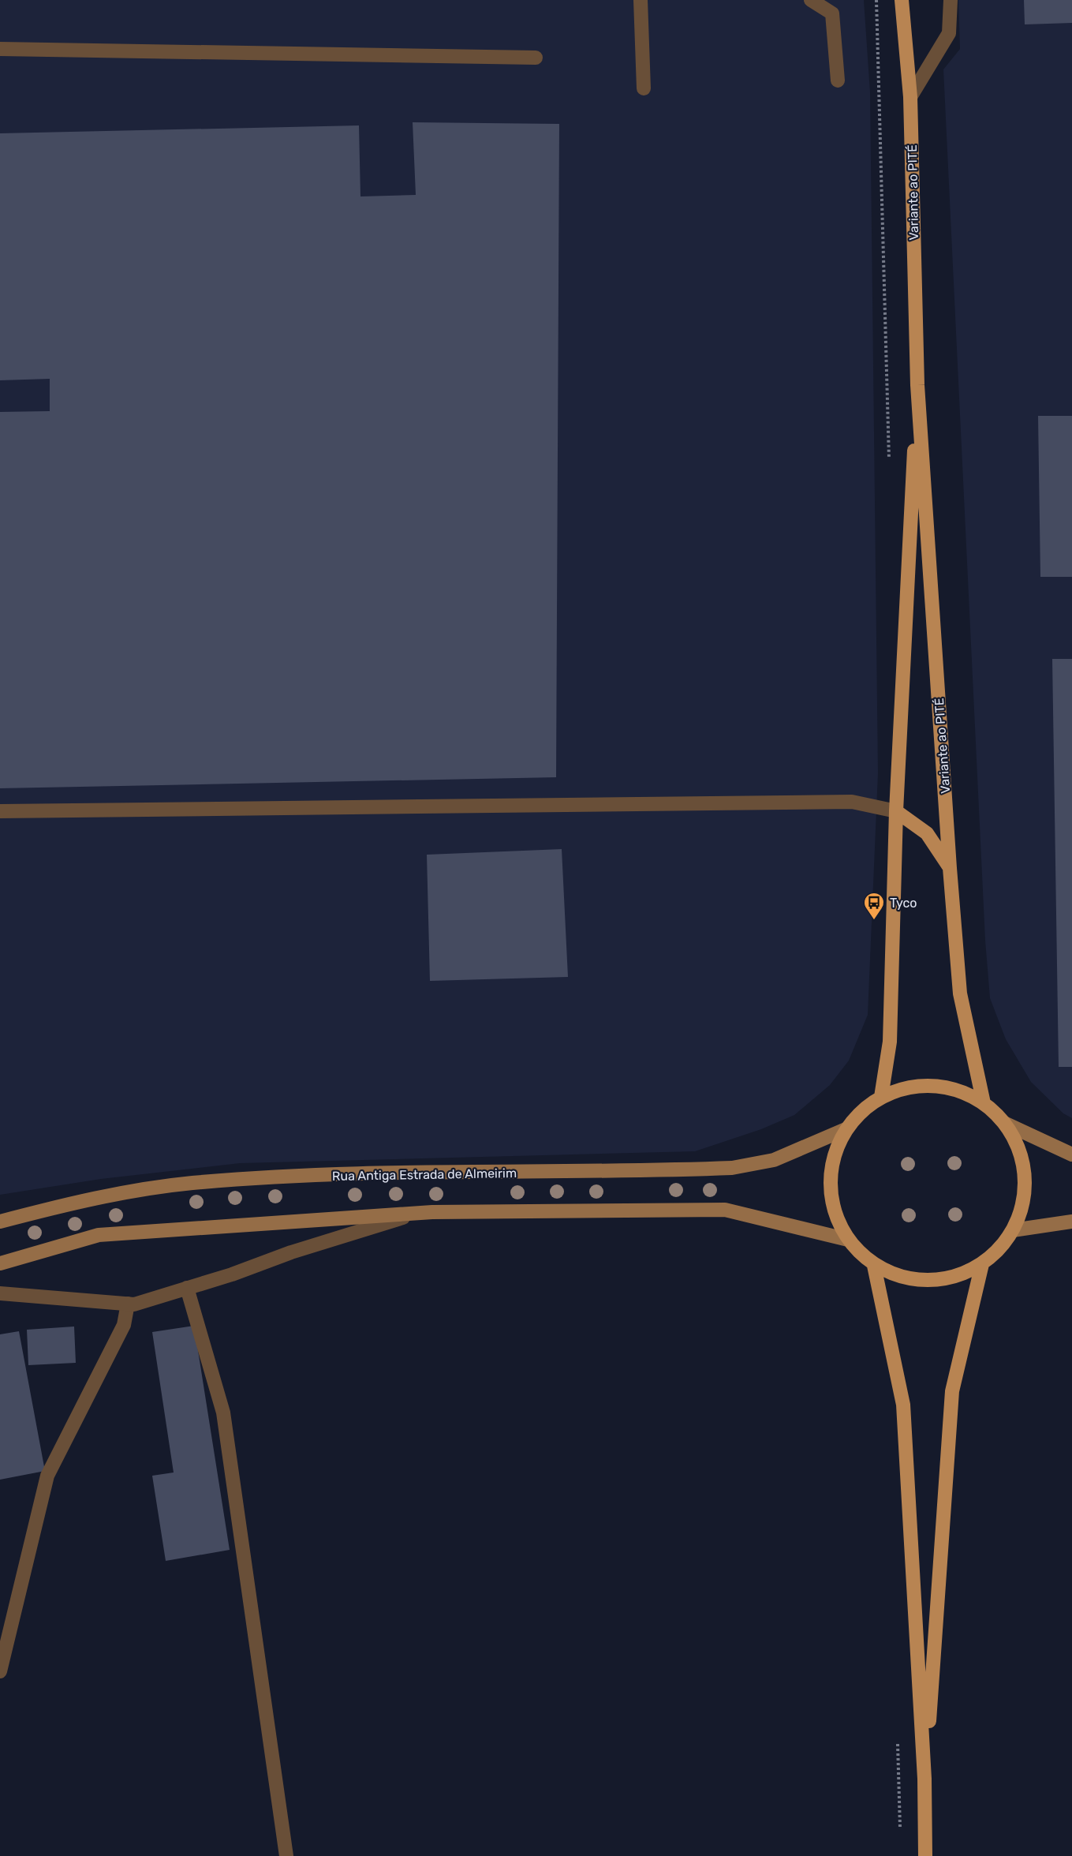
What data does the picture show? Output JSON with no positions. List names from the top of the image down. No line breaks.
{"streets":{"main road":["Variante ao PITÉ"],"street":["Rua Antiga Estrada de Almeirim"]},"places":{"bus stop":["Tyco"]}}
